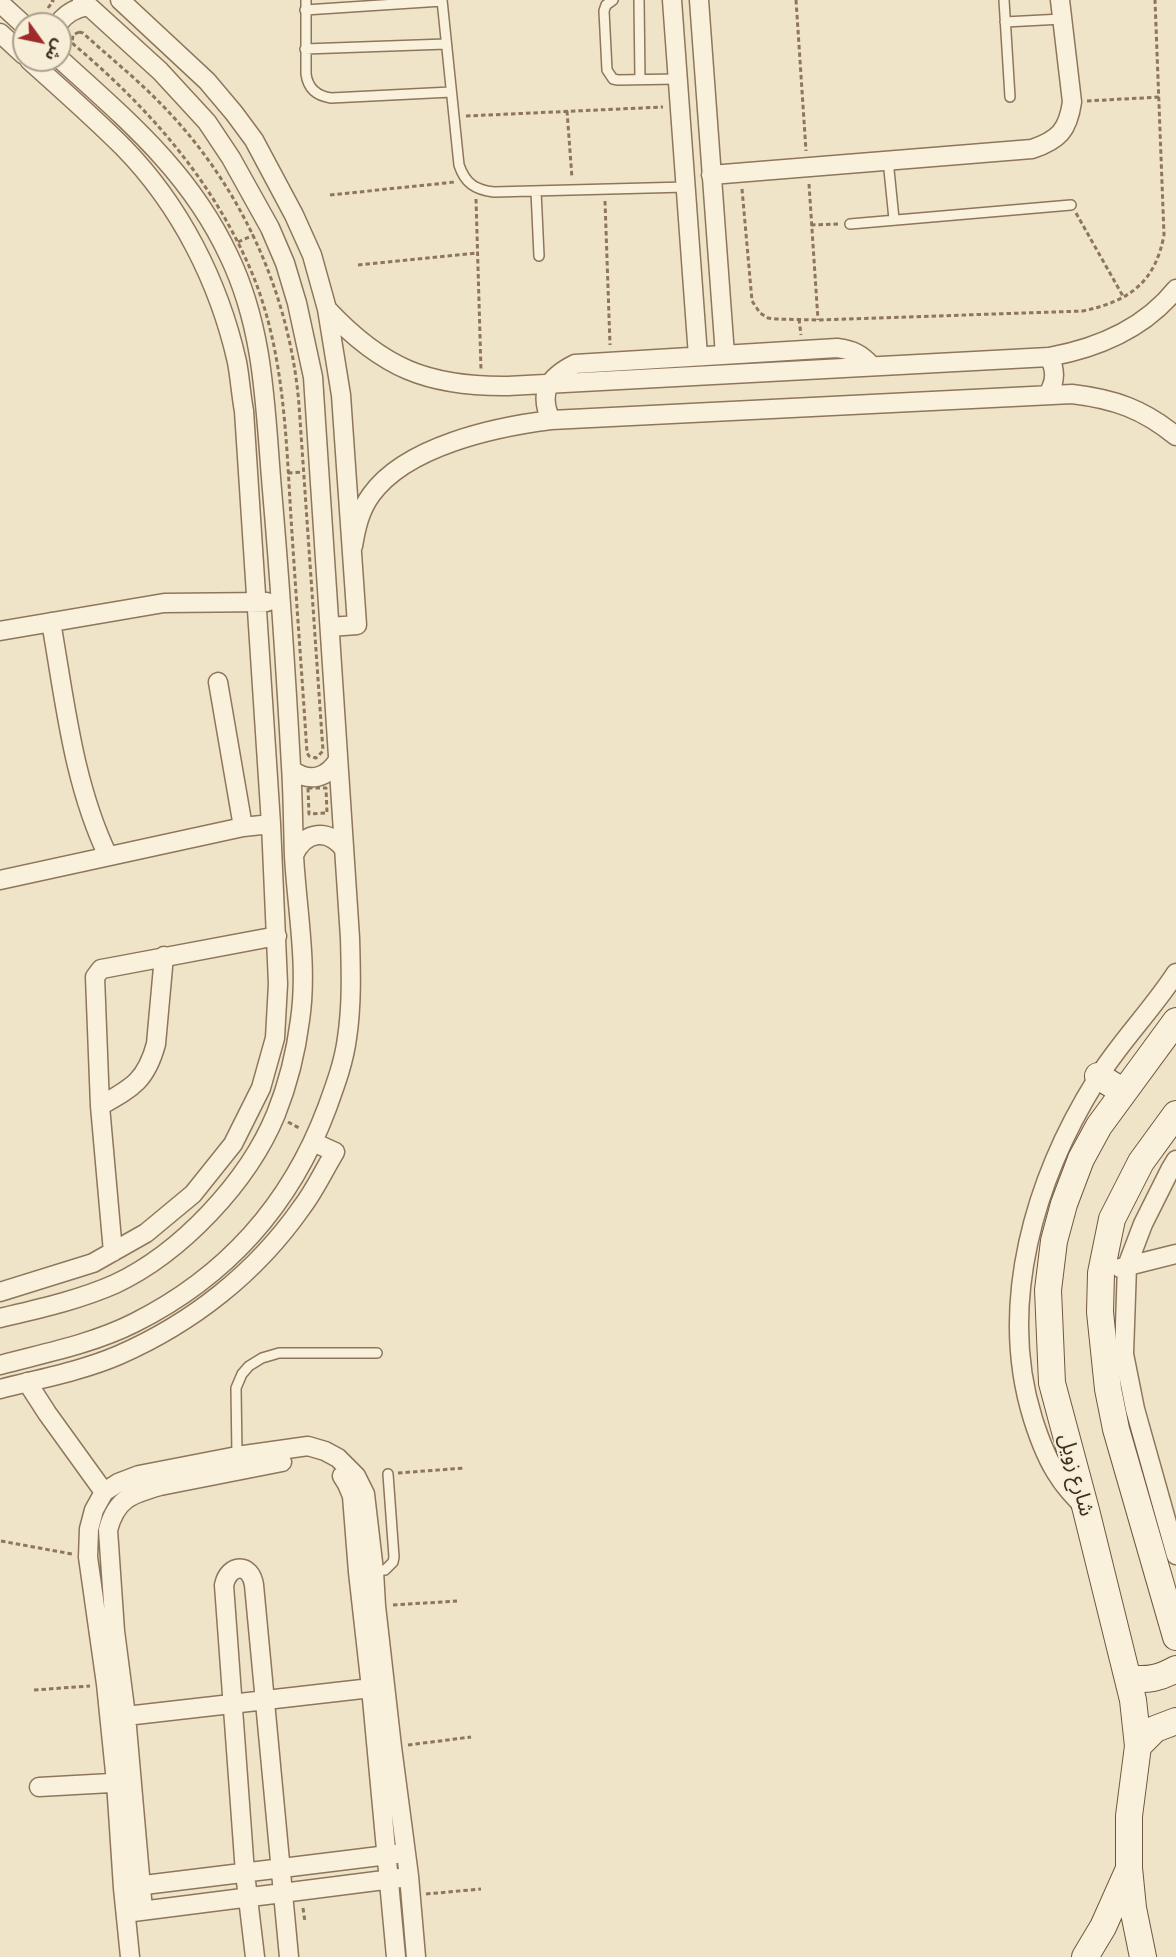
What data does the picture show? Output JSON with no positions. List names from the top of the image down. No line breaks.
{"streets":{"main road":["شارع زويل"]},"north":"bottom right"}
